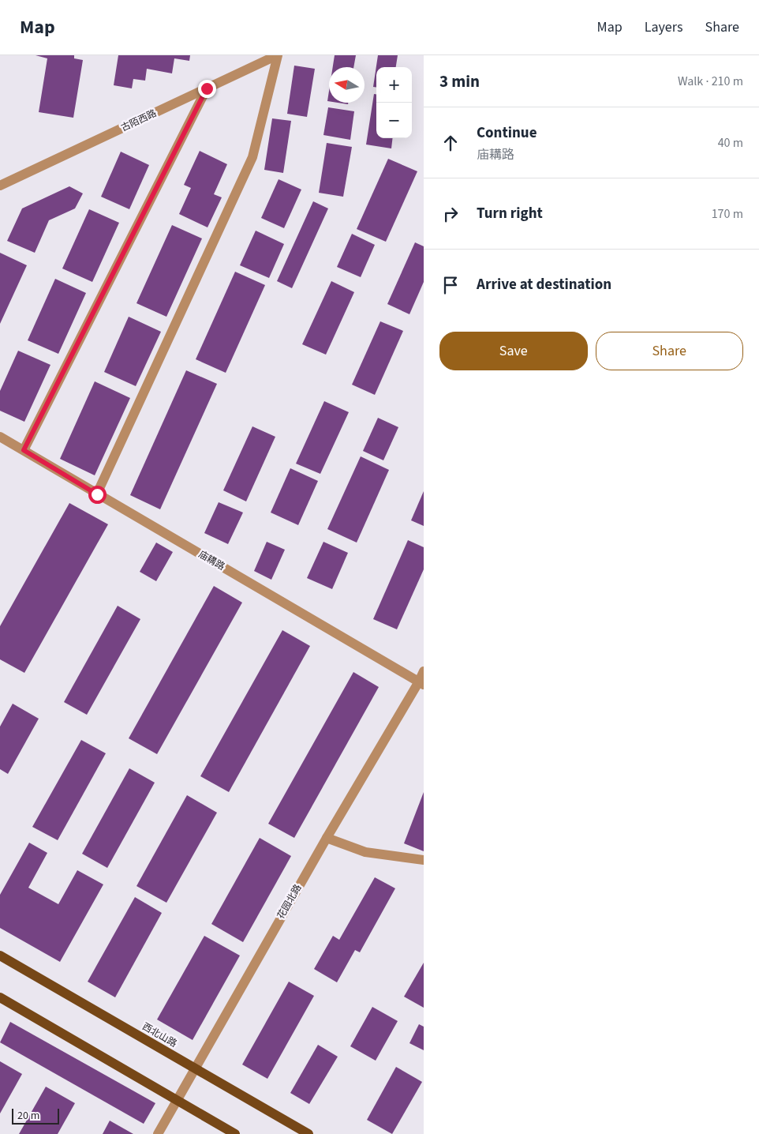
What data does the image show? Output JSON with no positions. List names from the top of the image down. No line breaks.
{"streets":{"main road":["西北山路"],"street":["古陌西路","庙耩路","花园北路"]},"crossings":[["庙耩路","花园北路"],["花园北路","西北山路"]],"scale_bar":"20 m","north":"left","page":{"header":"Map","nav":["Map","Layers","Share"],"heading":["3 min","Walk · 210 m"],"map_buttons":["+","−"],"list":[["Continue","庙耩路","40 m"],["Turn right","170 m"],"Arrive at destination"],"buttons":["Save","Share"],"scale":"20 m"}}
